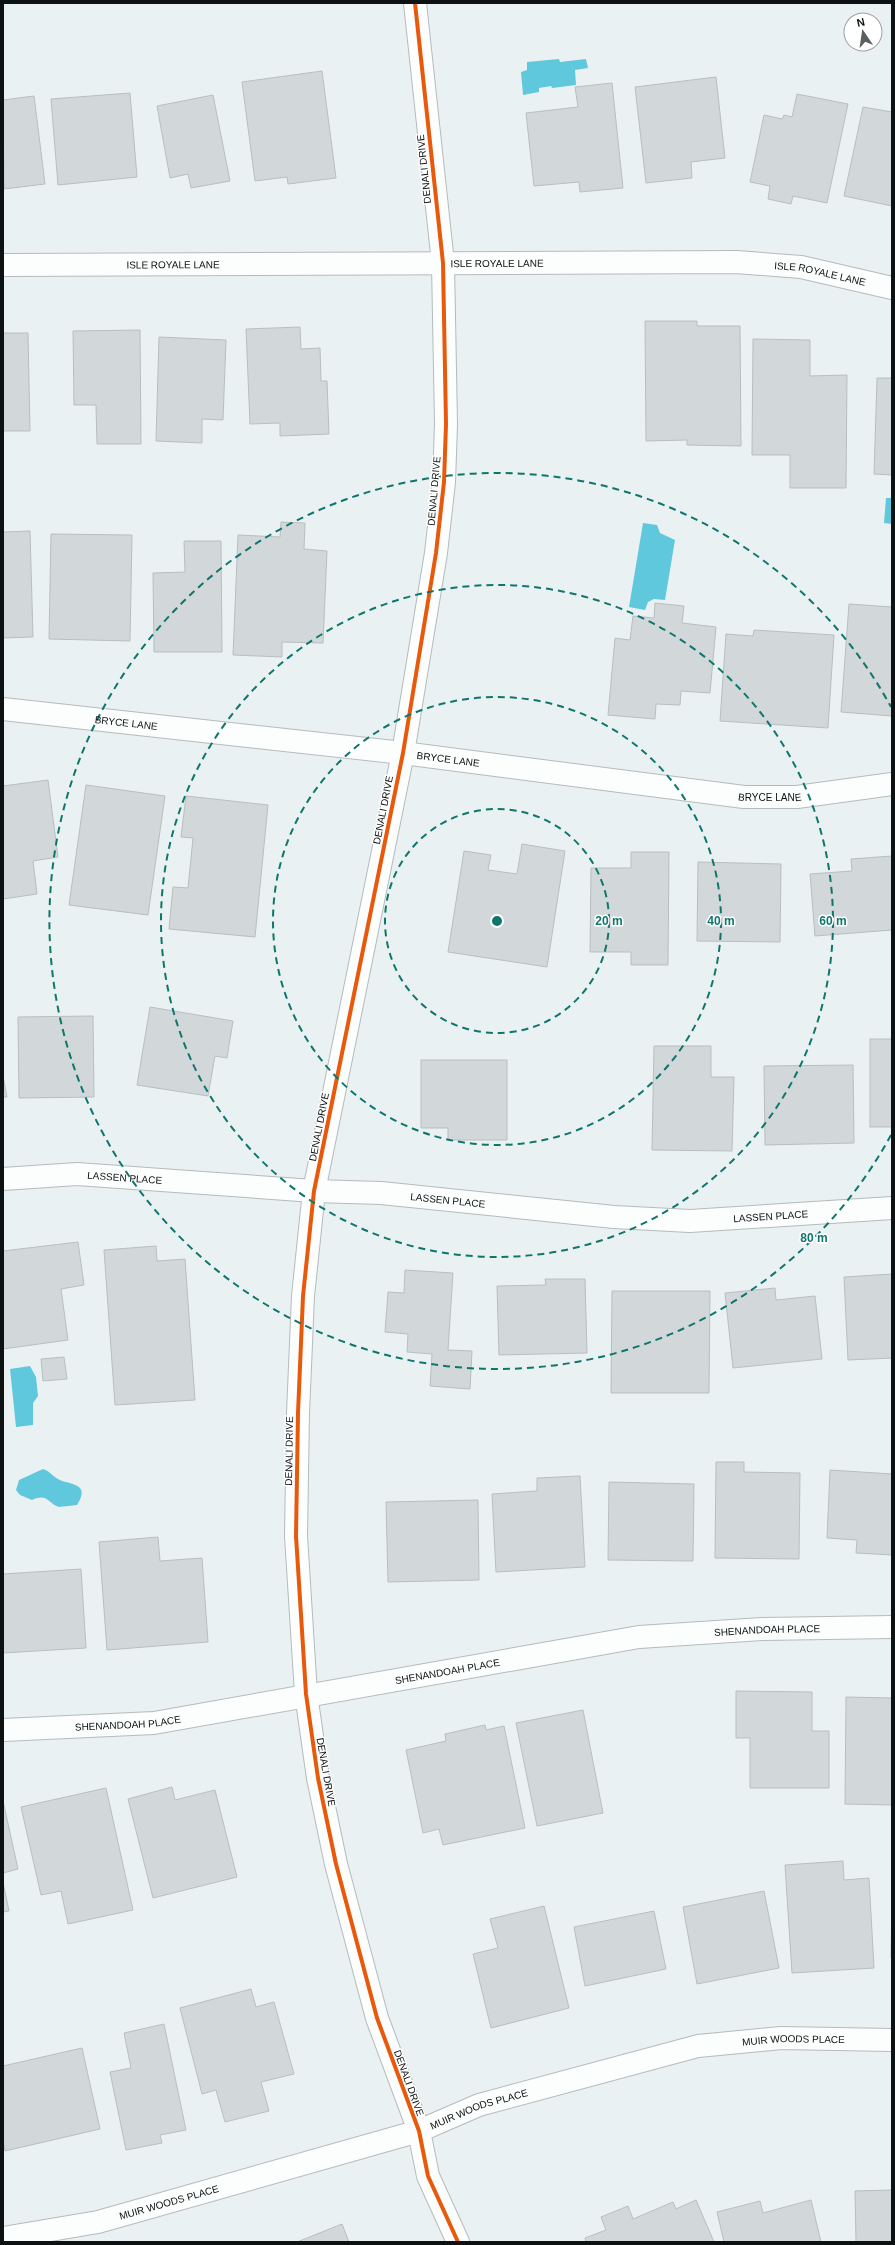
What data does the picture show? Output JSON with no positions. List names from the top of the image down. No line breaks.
{"streets":{"street":["DENALI DRIVE","ISLE ROYALE LANE","BRYCE LANE","LASSEN PLACE","SHENANDOAH PLACE","MUIR WOODS PLACE"]},"crossings":[["DENALI DRIVE","ISLE ROYALE LANE"],["DENALI DRIVE","BRYCE LANE"],["DENALI DRIVE","LASSEN PLACE"],["DENALI DRIVE","SHENANDOAH PLACE"],["DENALI DRIVE","MUIR WOODS PLACE"]],"north":"top","rings":["20 m","40 m","60 m","80 m"]}
